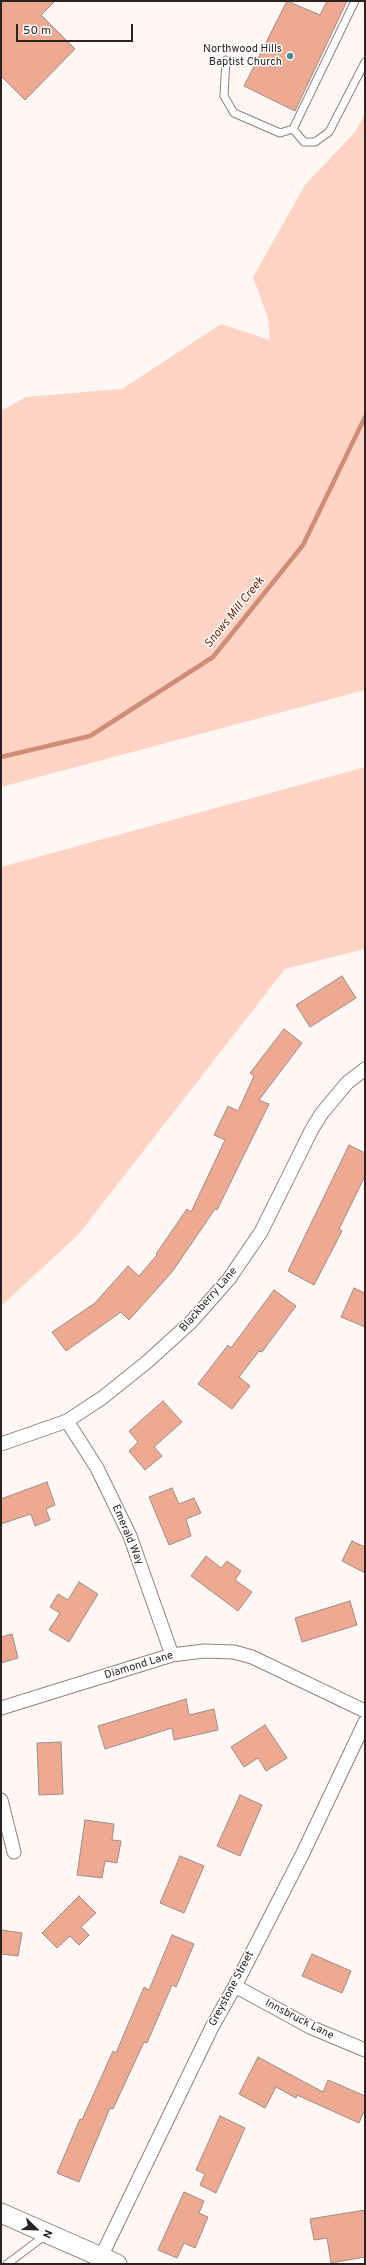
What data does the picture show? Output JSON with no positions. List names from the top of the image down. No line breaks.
{"streets":{"street":["Blackberry Lane","Emerald Way","Diamond Lane","Greystone Street","Innsbruck Lane"]},"crossings":[["Blackberry Lane","Emerald Way"],["Emerald Way","Diamond Lane"],["Greystone Street","Innsbruck Lane"]],"water":["Snows Mill Creek"],"places":["Northwood Hills Baptist Church"],"scale_bar":"50 m","north":"bottom right"}
